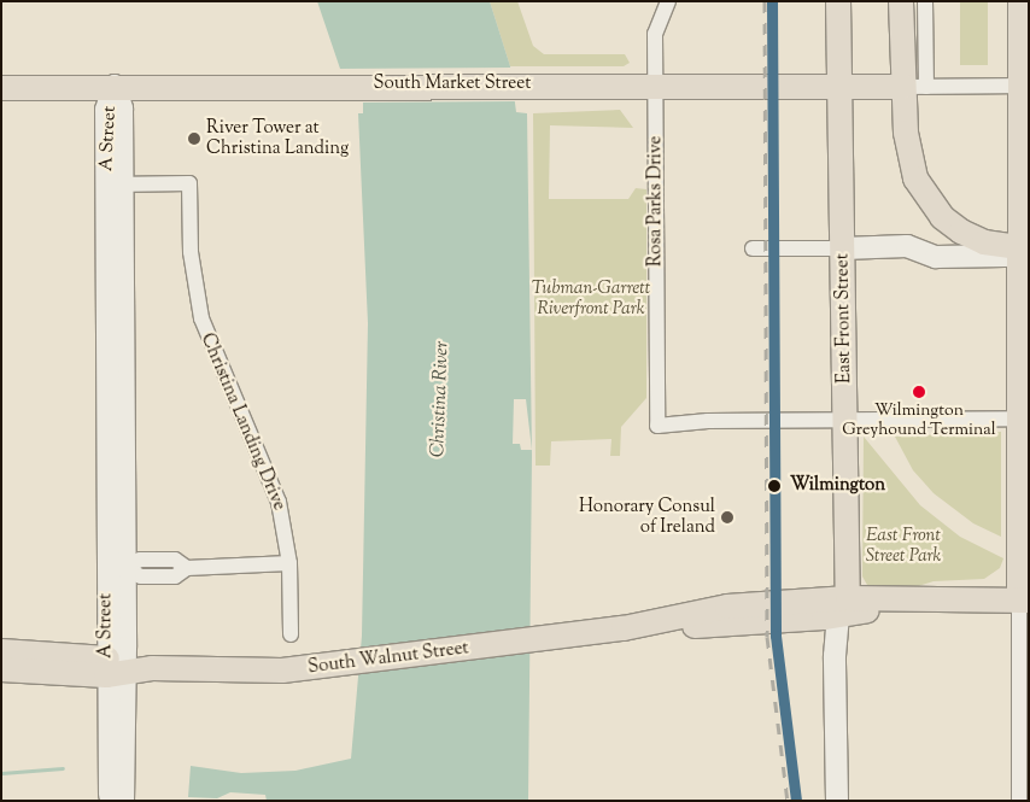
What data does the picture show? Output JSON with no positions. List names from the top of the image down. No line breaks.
{"streets":{"main road":["South Market Street","East Front Street","South Walnut Street"],"street":["A Street","Rosa Parks Drive","Christina Landing Drive"]},"crossings":[["South Market Street","A Street"],["South Market Street","Rosa Parks Drive"],["South Market Street","East Front Street"],["A Street","Christina Landing Drive"],["A Street","South Walnut Street"],["Rosa Parks Drive","East Front Street"],["East Front Street","South Walnut Street"]],"water":["Christina River"],"parks":["Tubman-Garrett Riverfront Park","East Front Street Park"],"places":["River Tower at Christina Landing","Wilmington Greyhound Terminal","Wilmington","Honorary Consul of Ireland"]}
